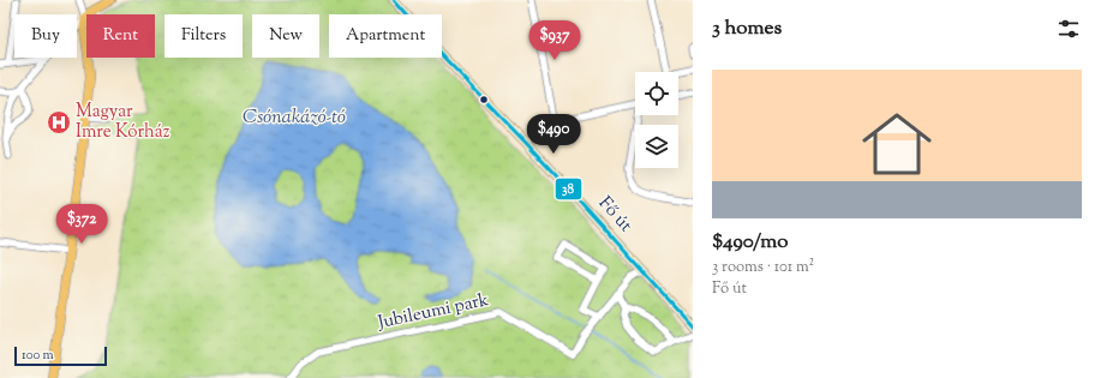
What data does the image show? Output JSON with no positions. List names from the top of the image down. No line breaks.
{"streets":{"main road":["Fő út"],"street":["Jubileumi park"]},"water":["Csónakázó-tó"],"places":{"hospital":["Magyar Imre Kórház"]},"lines":["transit line 38"],"scale_bar":"100 m","page":{"heading":"3 homes","chip":["Buy","Rent","Filters","New","Apartment"],"price":["$937","$490","$372"],"list":[{"name":"$490/mo","note":"3 rooms · 101 m² · Fő út"}],"scale":"100 m"}}
